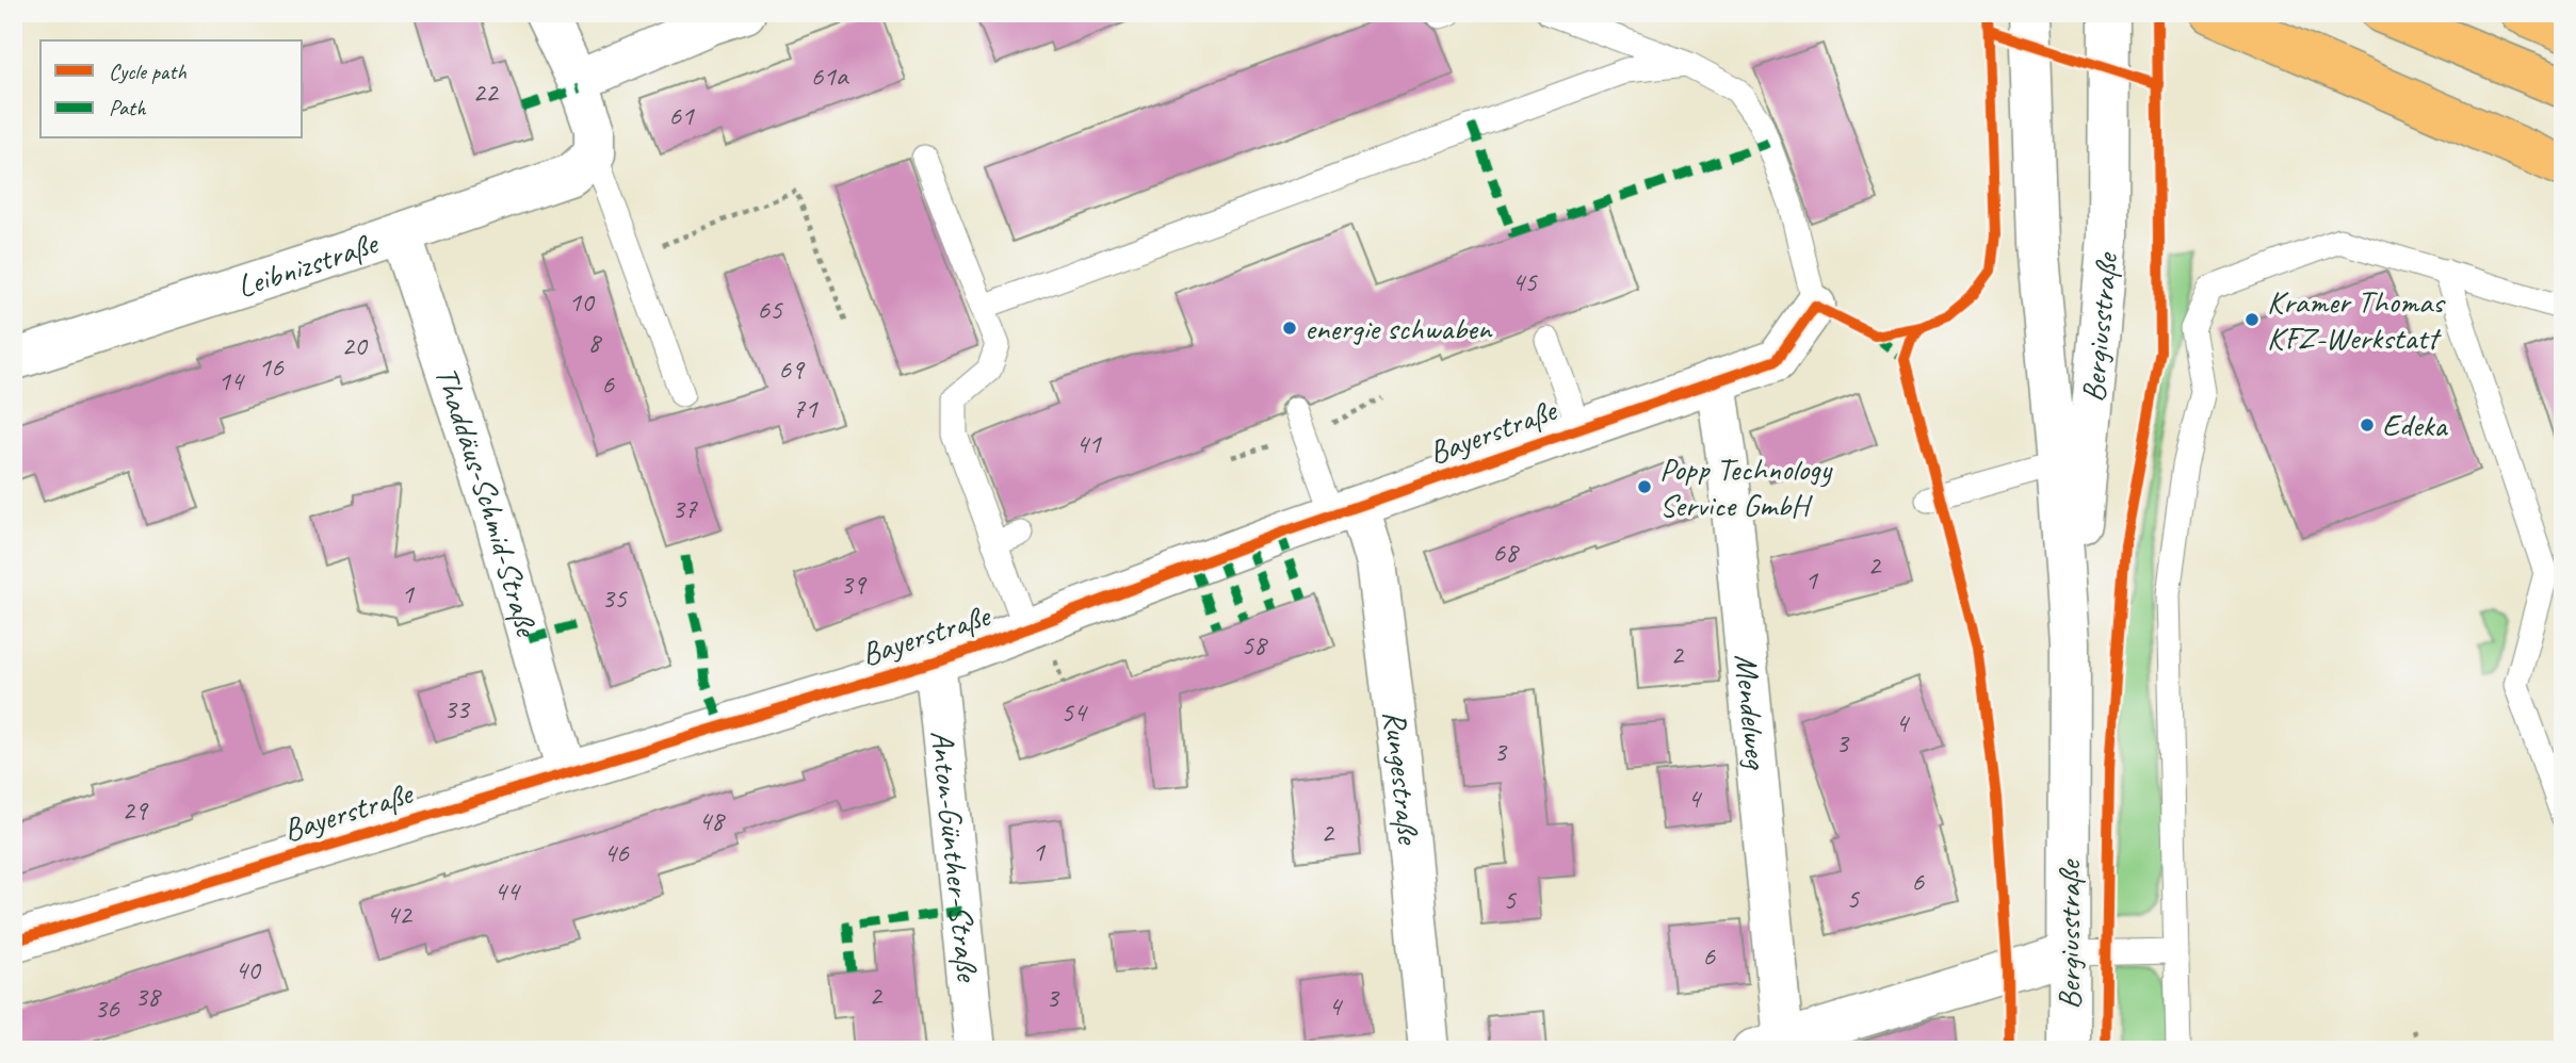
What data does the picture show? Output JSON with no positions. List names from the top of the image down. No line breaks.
{"streets":{"street":["Leibnizstraße","Bergiusstraße","Bayerstraße","Thaddäus-Schmid-Straße","Mendelweg","Rungestraße","Anton-Günther-Straße"]},"crossings":[["Leibnizstraße","Thaddäus-Schmid-Straße"],["Bergiusstraße","Mendelweg"],["Bayerstraße","Thaddäus-Schmid-Straße"],["Bayerstraße","Mendelweg"],["Bayerstraße","Rungestraße"],["Bayerstraße","Anton-Günther-Straße"]],"places":["Kramer Thomas KFZ-Werkstatt","energie schwaben","Edeka","Popp Technology Service GmbH"],"house_numbers":["61a","22","61","45","10","65","8","20","16","69","14","6","71","41","37","68","2","1","39","1","35","58","2","33","54","4","3","3","4","29","48","2","1","46","6","44","5","5","42","6","40","2","38","3","4","36"],"legend":["Cycle path","Path"]}
